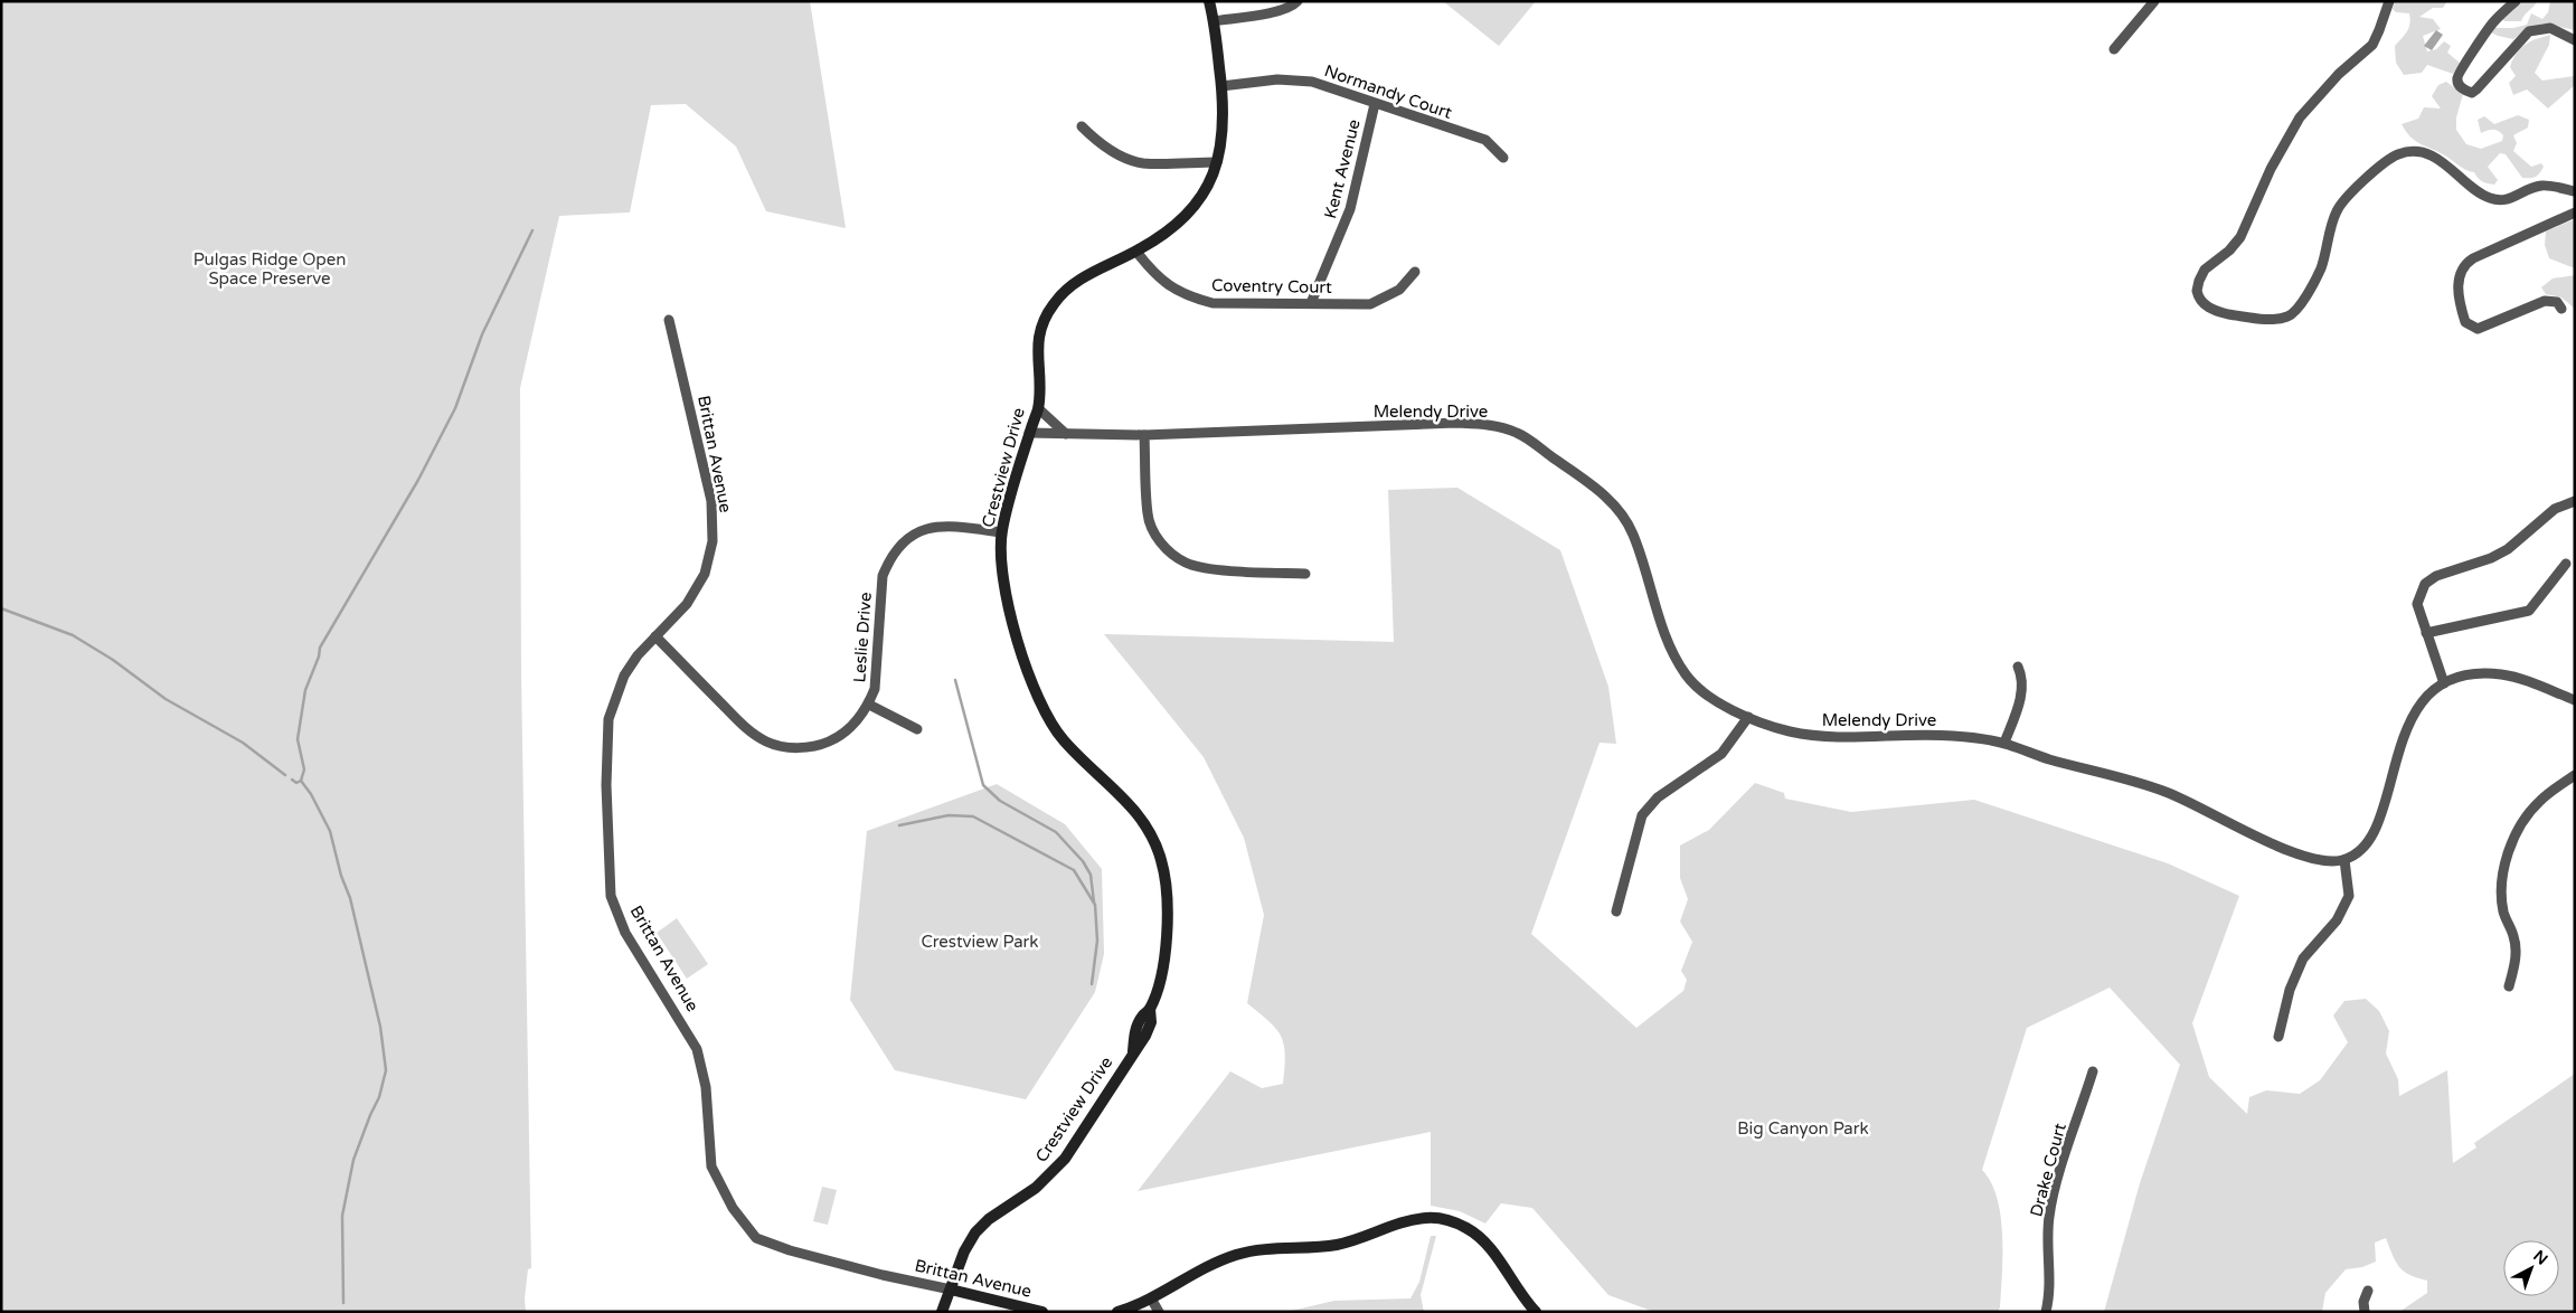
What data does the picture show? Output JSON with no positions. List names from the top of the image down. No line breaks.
{"streets":{"street":["Normandy Court","Kent Avenue","Coventry Court","Melendy Drive","Brittan Avenue","Crestview Drive","Leslie Drive","Drake Court"]},"crossings":[["Normandy Court","Kent Avenue"],["Normandy Court","Crestview Drive"],["Kent Avenue","Coventry Court"],["Coventry Court","Crestview Drive"],["Melendy Drive","Crestview Drive"],["Brittan Avenue","Crestview Drive"],["Brittan Avenue","Leslie Drive"],["Crestview Drive","Leslie Drive"]],"parks":["Pulgas Ridge Open Space Preserve","Crestview Park","Big Canyon Park"],"north":"top right"}
